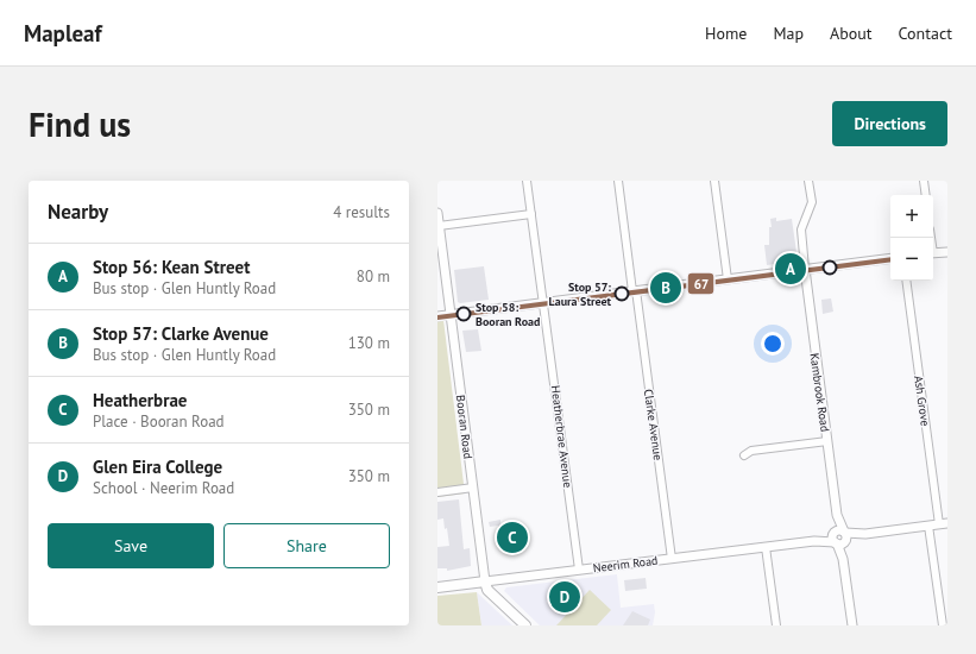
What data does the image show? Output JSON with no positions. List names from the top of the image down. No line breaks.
{"streets":{"main road":["Booran Road","Neerim Road"],"street":["Kambrook Road","Ash Grove","Clarke Avenue","Heatherbrae Avenue"]},"crossings":[["Kambrook Road","Neerim Road"],["Ash Grove","Neerim Road"],["Clarke Avenue","Neerim Road"],["Booran Road","Neerim Road"],["Heatherbrae Avenue","Neerim Road"]],"places":["Stop 57: Laura Street","Stop 58: Booran Road"],"lines":["transit line 67"],"page":{"header":"Mapleaf","nav":["Home","Map","About","Contact"],"buttons":["Directions",["Save","Share"]],"title":"Find us","heading":["Nearby","4 results"],"map_buttons":["+","−"],"list":[{"mark":"A","name":"Stop 56: Kean Street","note":"Bus stop · Glen Huntly Road","value":"80 m"},{"mark":"B","name":"Stop 57: Clarke Avenue","note":"Bus stop · Glen Huntly Road","value":"130 m"},{"mark":"C","name":"Heatherbrae","note":"Place · Booran Road","value":"350 m"},{"mark":"D","name":"Glen Eira College","note":"School · Neerim Road","value":"350 m"}],"pins":["A","B","C","D"]}}
